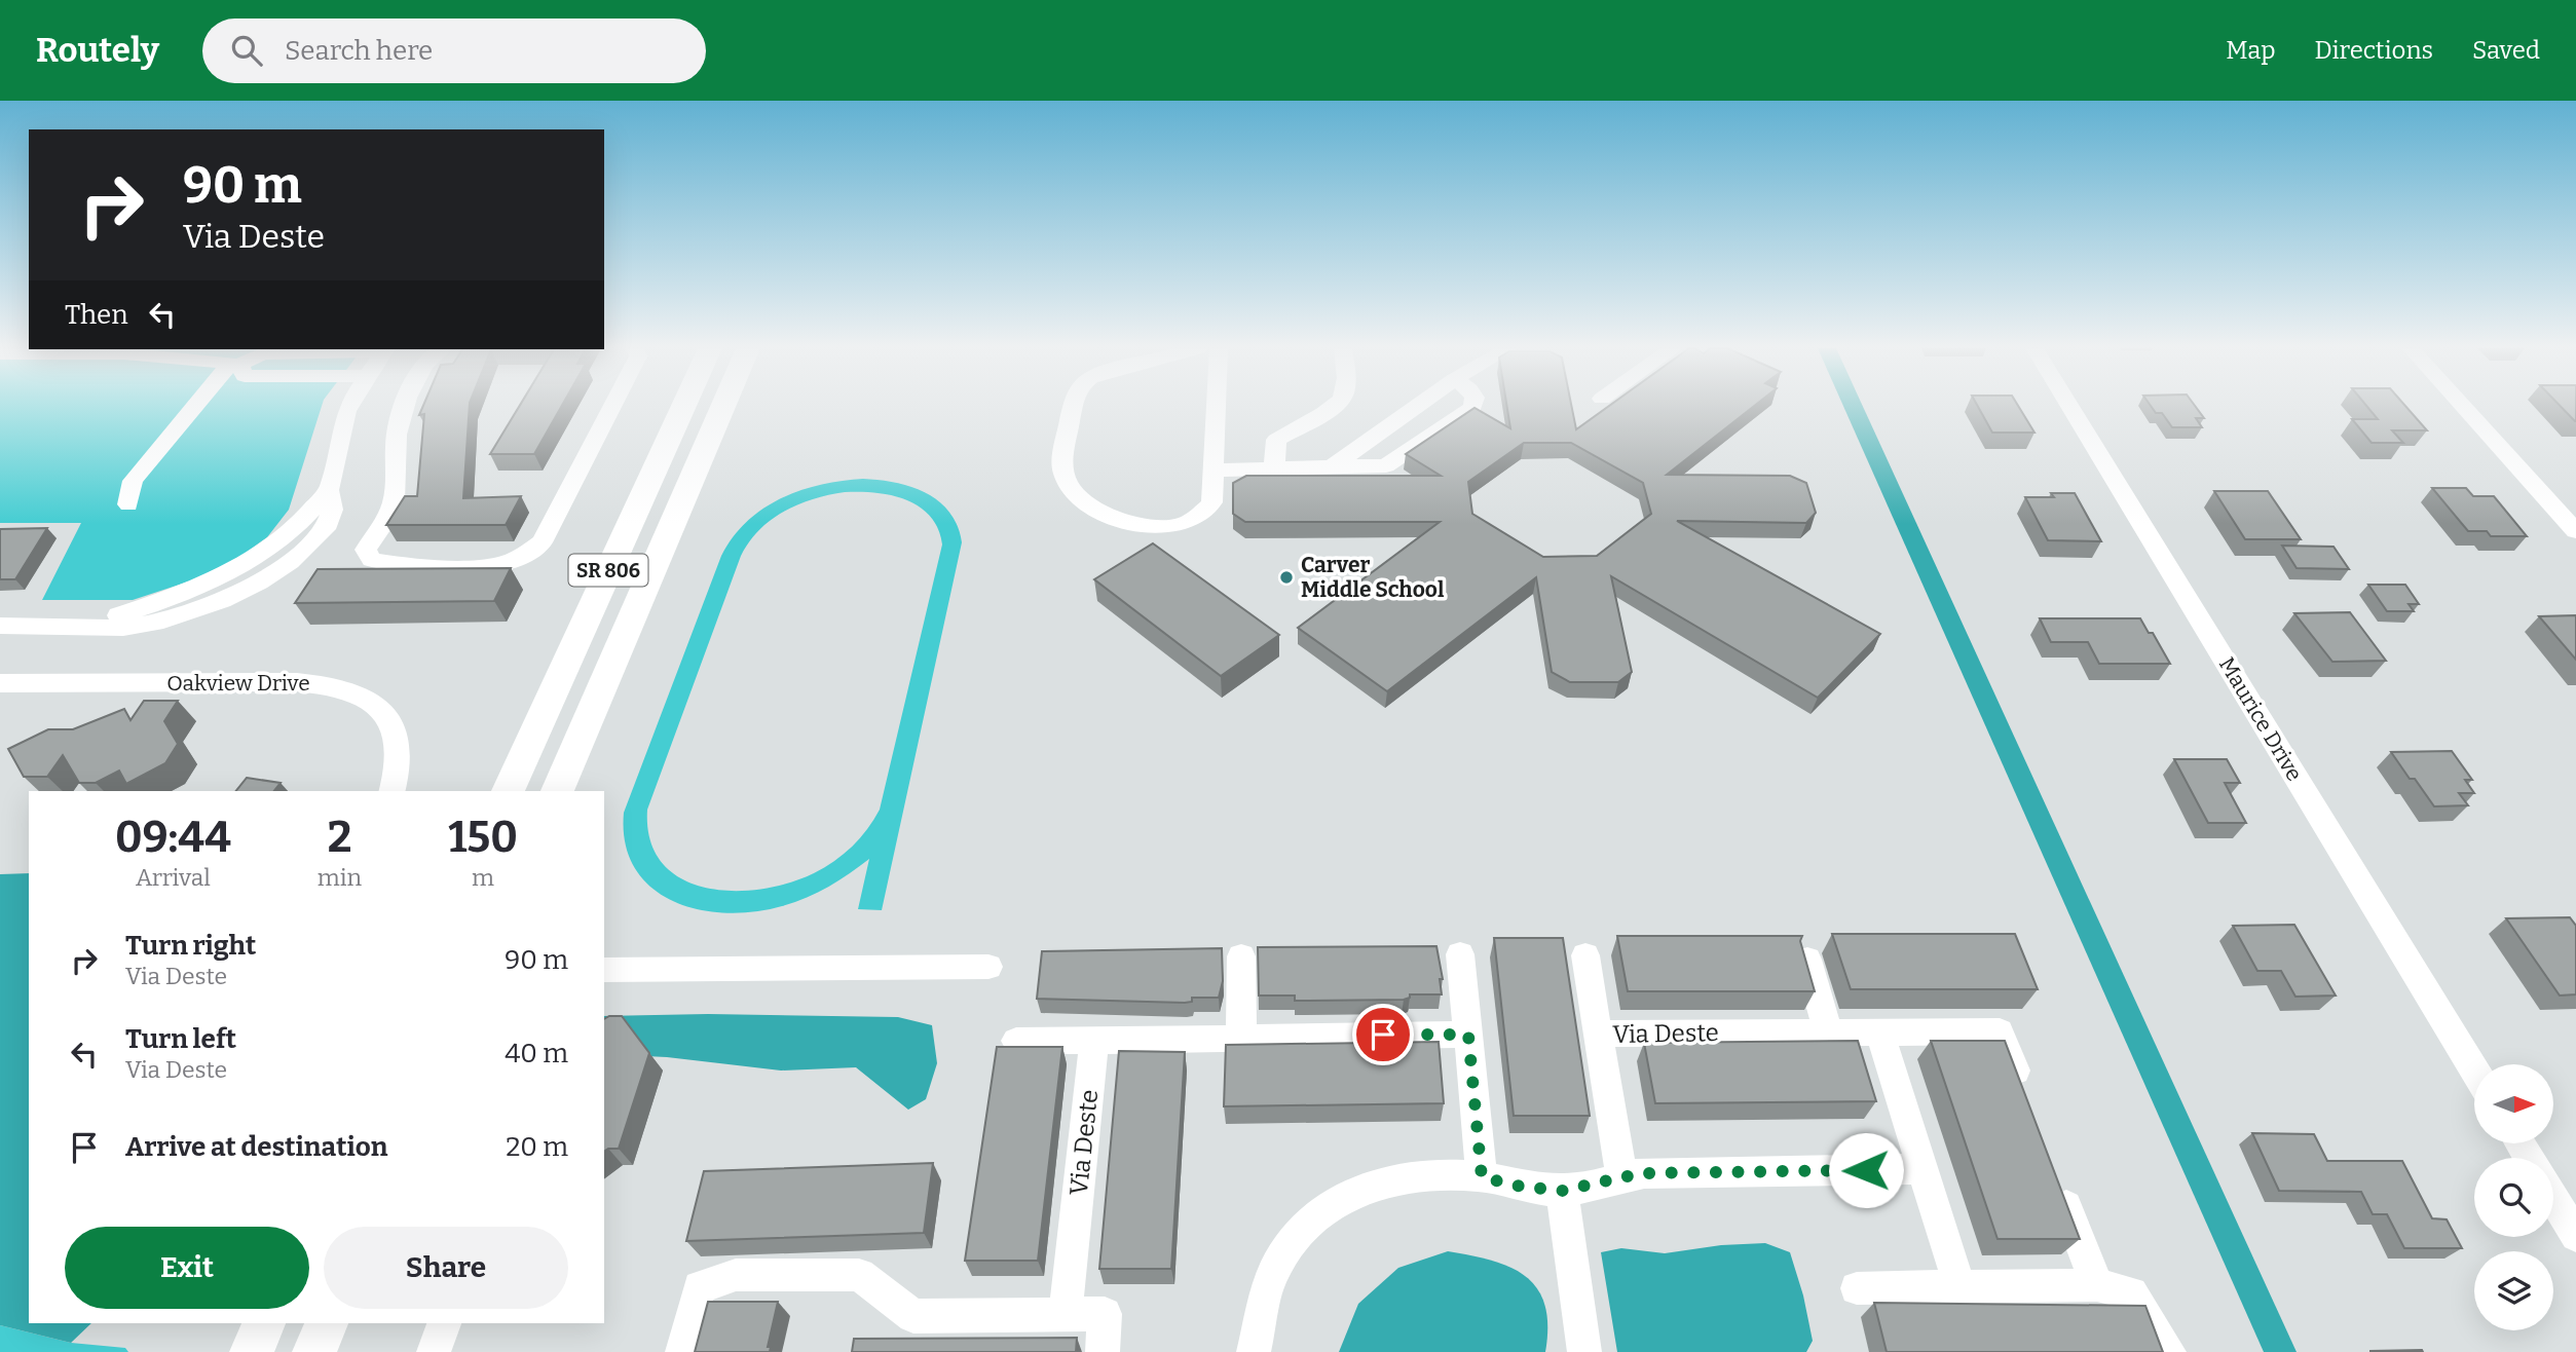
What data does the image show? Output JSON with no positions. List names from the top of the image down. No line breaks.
{"streets":{"main road":["SR 806"],"street":["Oakview Drive","Maurice Drive","Via Deste"]},"places":["Carver Middle School"],"north":"right","page":{"header":"Routely","search":"Search here","nav":["Map","Directions","Saved"],"turn":["90 m","Via Deste"],"then":"Then","eta":["09:44","Arrival","2","min","150","m"],"list":[{"name":"Turn right","note":"Via Deste","value":"90 m"},{"name":"Turn left","note":"Via Deste","value":"40 m"},{"name":"Arrive at destination","value":"20 m"}],"buttons":["Exit","Share"]}}
